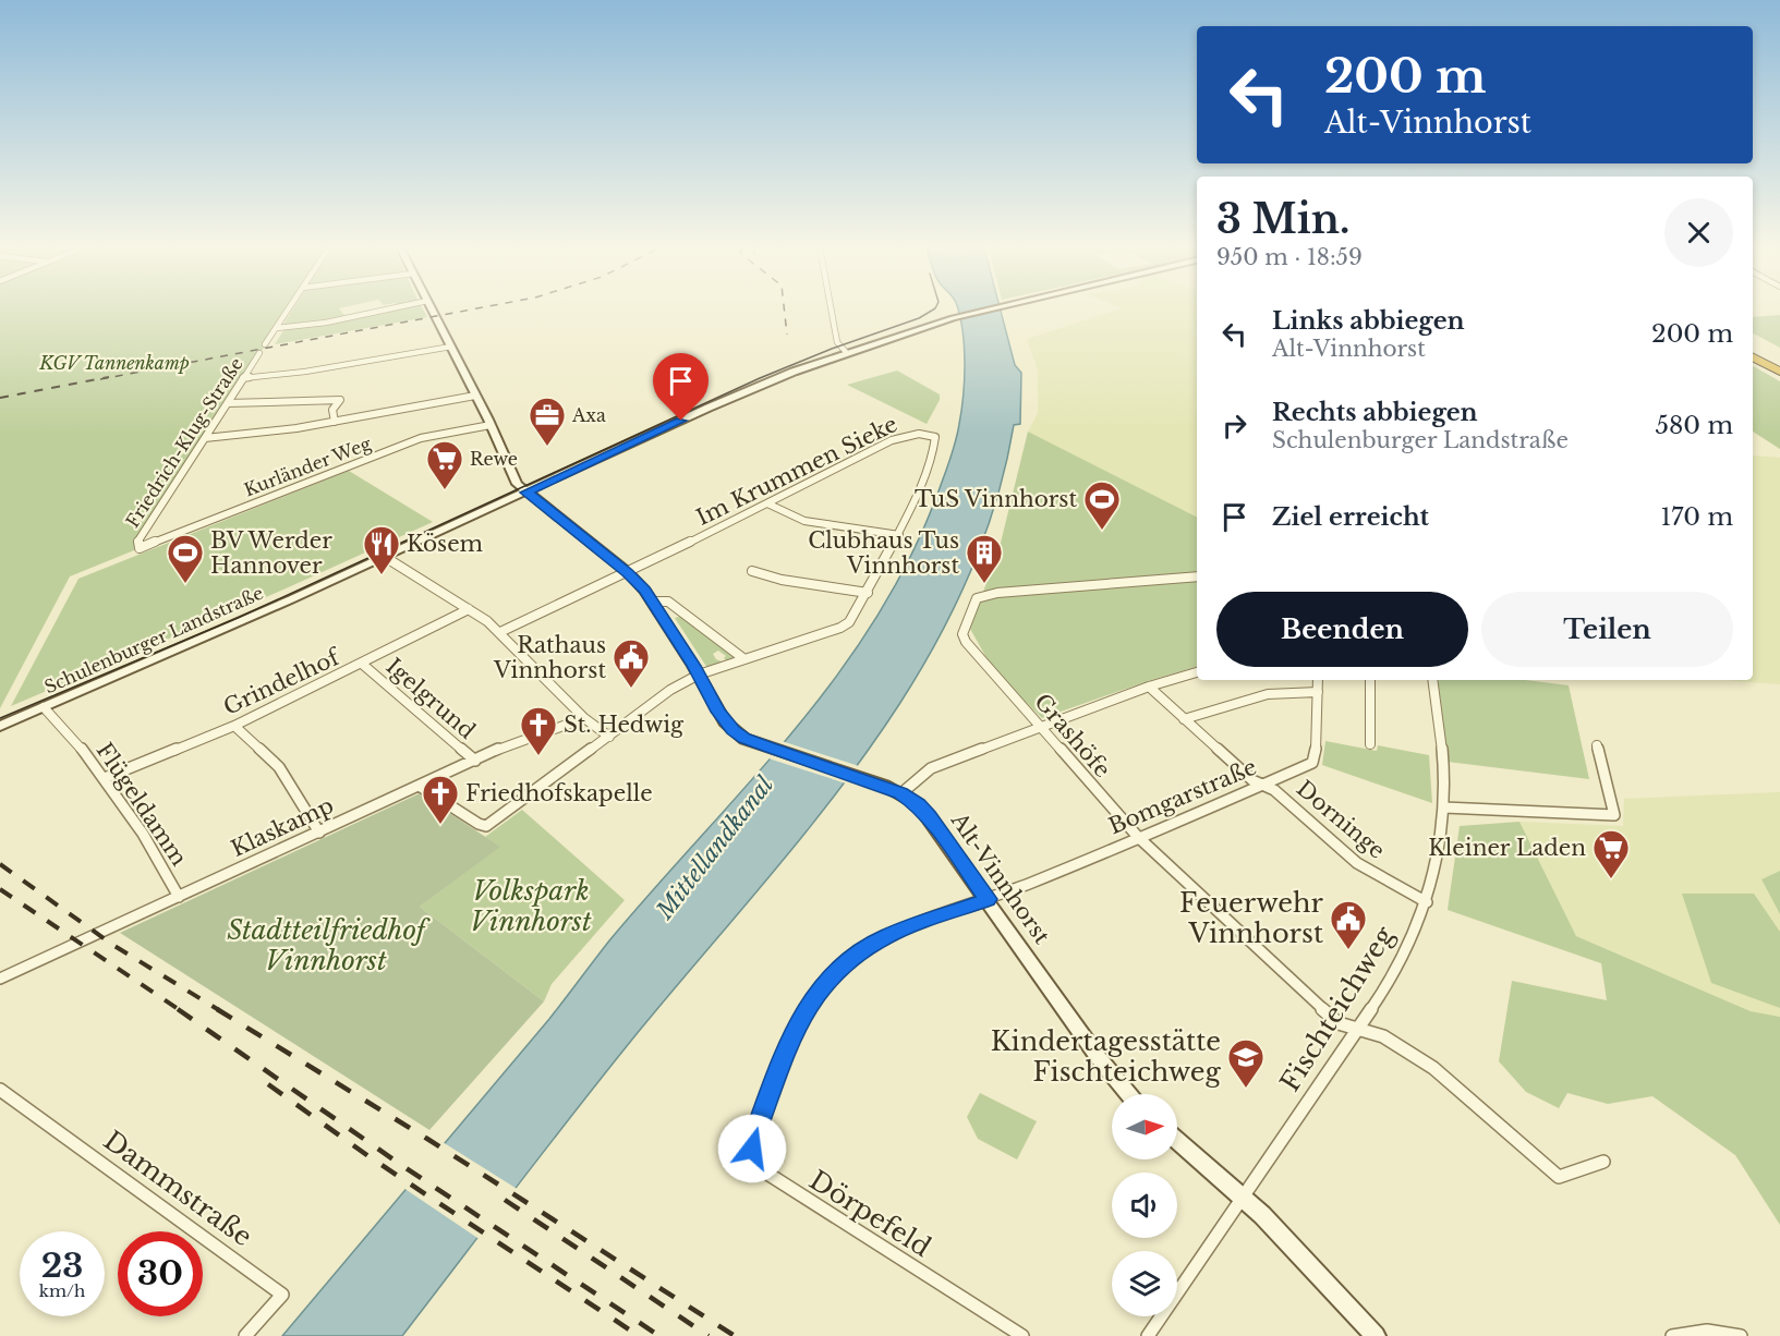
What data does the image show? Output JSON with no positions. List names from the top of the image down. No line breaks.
{"streets":{"main road":["Schulenburger Landstraße","Alt-Vinnhorst"],"street":["Friedrich-Klug-Straße","Kurländer Weg","Im Krummen Sieke","Grindelhof","Igelgrund","Grashöfe","Bomgarstraße","Flügeldamm","Dorninge","Klaskamp","Fischteichweg","Dammstraße","Dörpefeld"]},"crossings":[["Friedrich-Klug-Straße","Kurländer Weg"],["Kurländer Weg","Alt-Vinnhorst"],["Im Krummen Sieke","Klaskamp"],["Im Krummen Sieke","Alt-Vinnhorst"],["Schulenburger Landstraße","Flügeldamm"],["Schulenburger Landstraße","Alt-Vinnhorst"],["Grindelhof","Igelgrund"],["Grindelhof","Flügeldamm"],["Igelgrund","Klaskamp"],["Grashöfe","Bomgarstraße"],["Grashöfe","Fischteichweg"],["Bomgarstraße","Dorninge"],["Bomgarstraße","Alt-Vinnhorst"],["Bomgarstraße","Dörpefeld"],["Flügeldamm","Klaskamp"],["Dorninge","Fischteichweg"],["Alt-Vinnhorst","Dörpefeld"]],"water":["Mittellandkanal"],"parks":["KGV Tannenkamp","Volkspark Vinnhorst","Stadtteilfriedhof Vinnhorst"],"places":{"office":["Axa"],"supermarket":["Rewe","Kleiner Laden"],"sports":["TuS Vinnhorst","BV Werder Hannover"],"restaurant":["Kösem"],"building":["Clubhaus Tus Vinnhorst"],"public building":["Rathaus Vinnhorst","Feuerwehr Vinnhorst"],"church":["St. Hedwig","Friedhofskapelle"],"school or university":["Kindertagesstätte Fischteichweg"]},"north":"right","page":{"turn":["200 m","Alt-Vinnhorst"],"heading":["3 Min.","950 m · 18:59"],"list":[{"name":"Links abbiegen","note":"Alt-Vinnhorst","value":"200 m"},{"name":"Rechts abbiegen","note":"Schulenburger Landstraße","value":"580 m"},{"name":"Ziel erreicht","value":"170 m"}],"buttons":["Beenden","Teilen"],"speed":"23 km/h","limit":"30"}}
